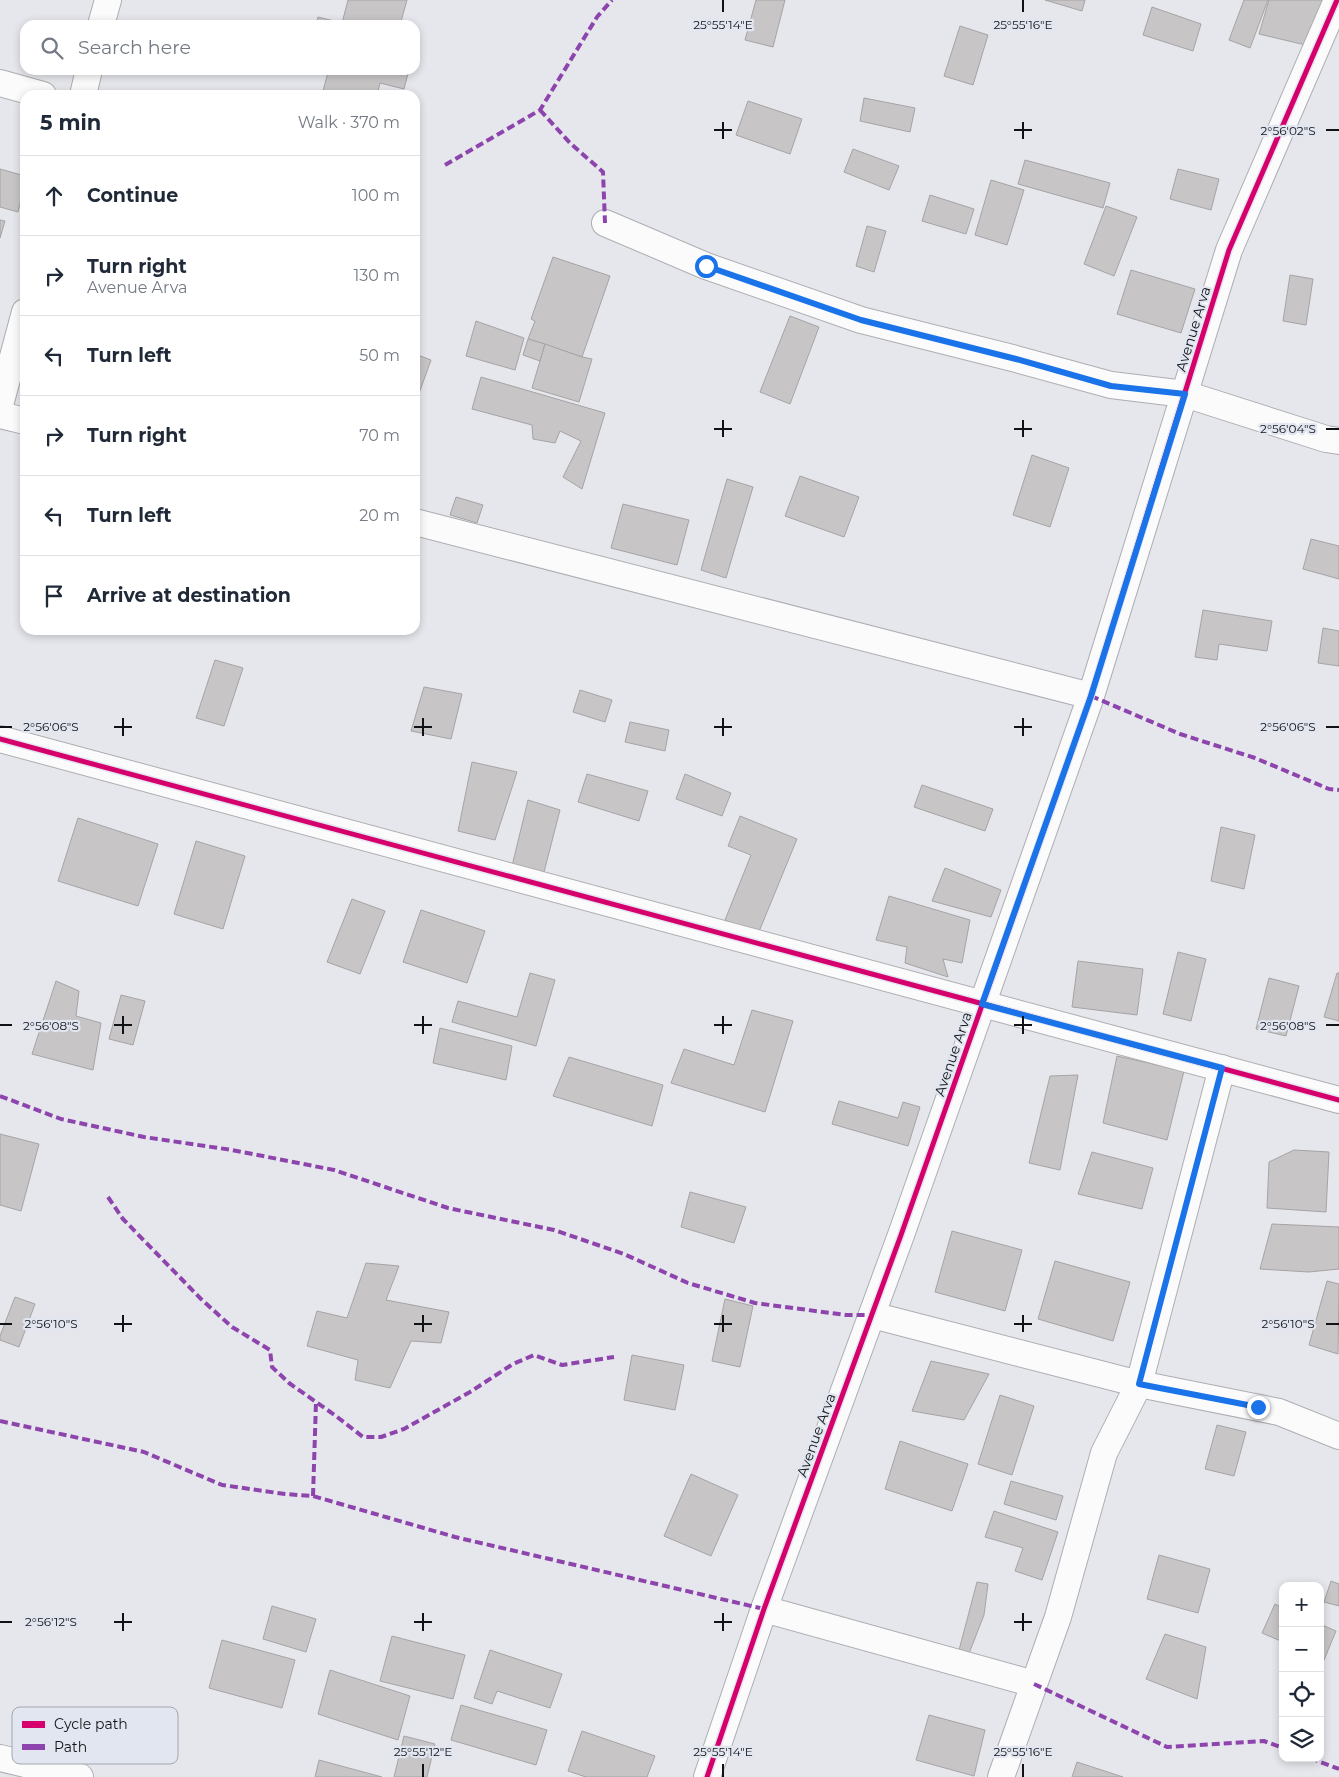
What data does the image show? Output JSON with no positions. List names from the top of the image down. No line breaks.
{"streets":{"street":["Avenue Arva"]},"legend":["Cycle path","Path"],"page":{"search":"Search here","heading":["5 min","Walk · 370 m"],"list":[["Continue","100 m"],["Turn right","Avenue Arva","130 m"],["Turn left","50 m"],["Turn right","70 m"],["Turn left","20 m"],"Arrive at destination"],"map_buttons":["+","−"]},"coordinates":["25°55'14\"E","25°55'16\"E","2°56'02\"S","2°56'04\"S","2°56'06\"S","2°56'08\"S","2°56'10\"S","2°56'12\"S","25°55'12\"E"]}
